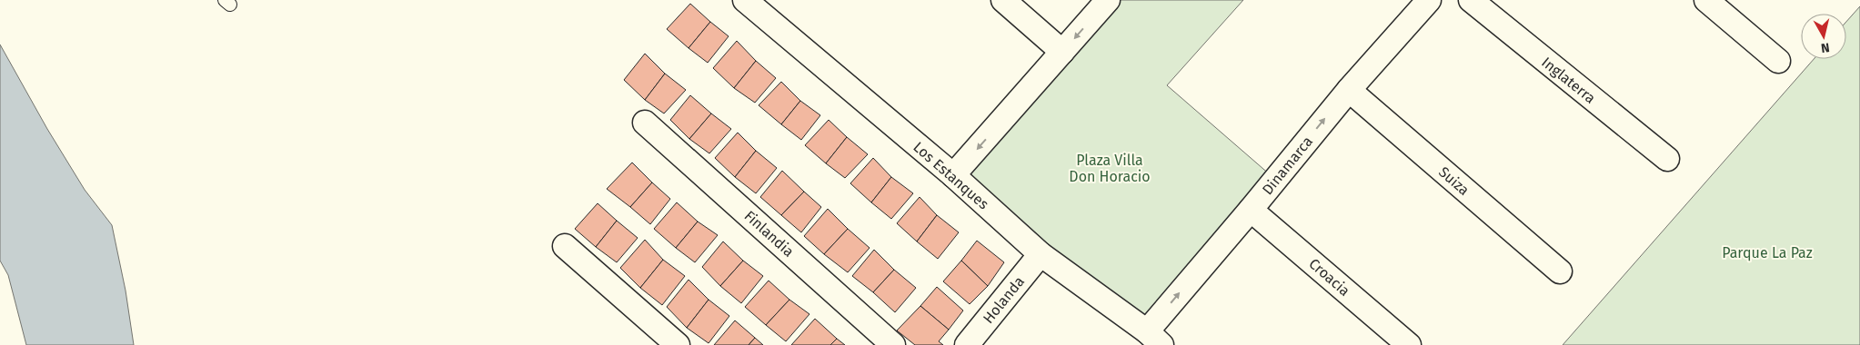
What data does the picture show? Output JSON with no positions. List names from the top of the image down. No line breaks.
{"streets":{"street":["Inglaterra","Dinamarca","Los Estanques","Suiza","Finlandia","Croacia","Holanda"]},"crossings":[["Dinamarca","Los Estanques"],["Dinamarca","Suiza"],["Dinamarca","Croacia"],["Los Estanques","Holanda"]],"one_way":["Dinamarca"],"parks":["Plaza Villa Don Horacio","Parque La Paz"],"north":"bottom"}
